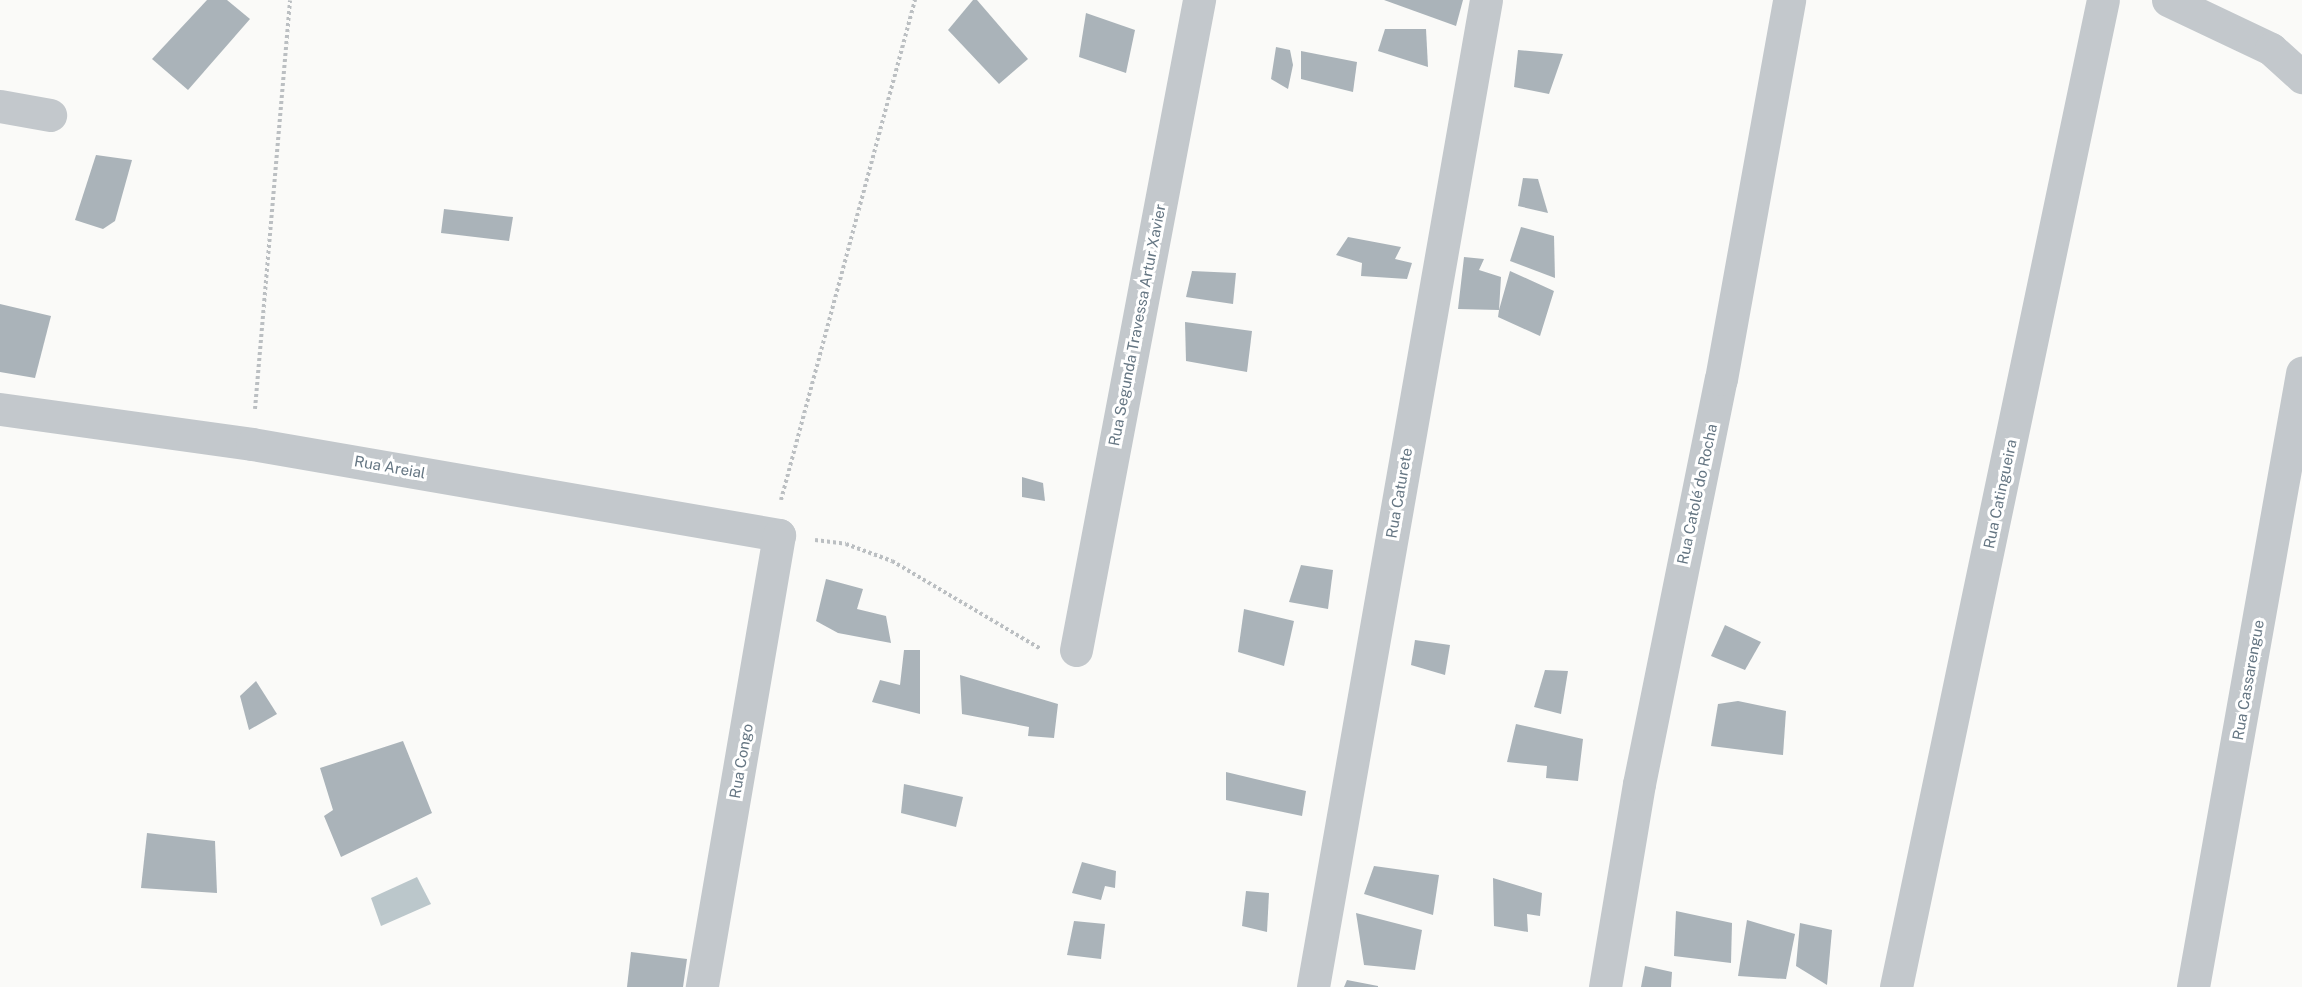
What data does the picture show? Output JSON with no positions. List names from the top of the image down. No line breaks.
{"streets":{"street":["Rua Segunda Travessa Artur Xavier","Rua Areial","Rua Caturete","Rua Catolé do Rocha","Rua Catingueira","Rua Cassarengue","Rua Congo"]},"crossings":[["Rua Areial","Rua Congo"]]}
